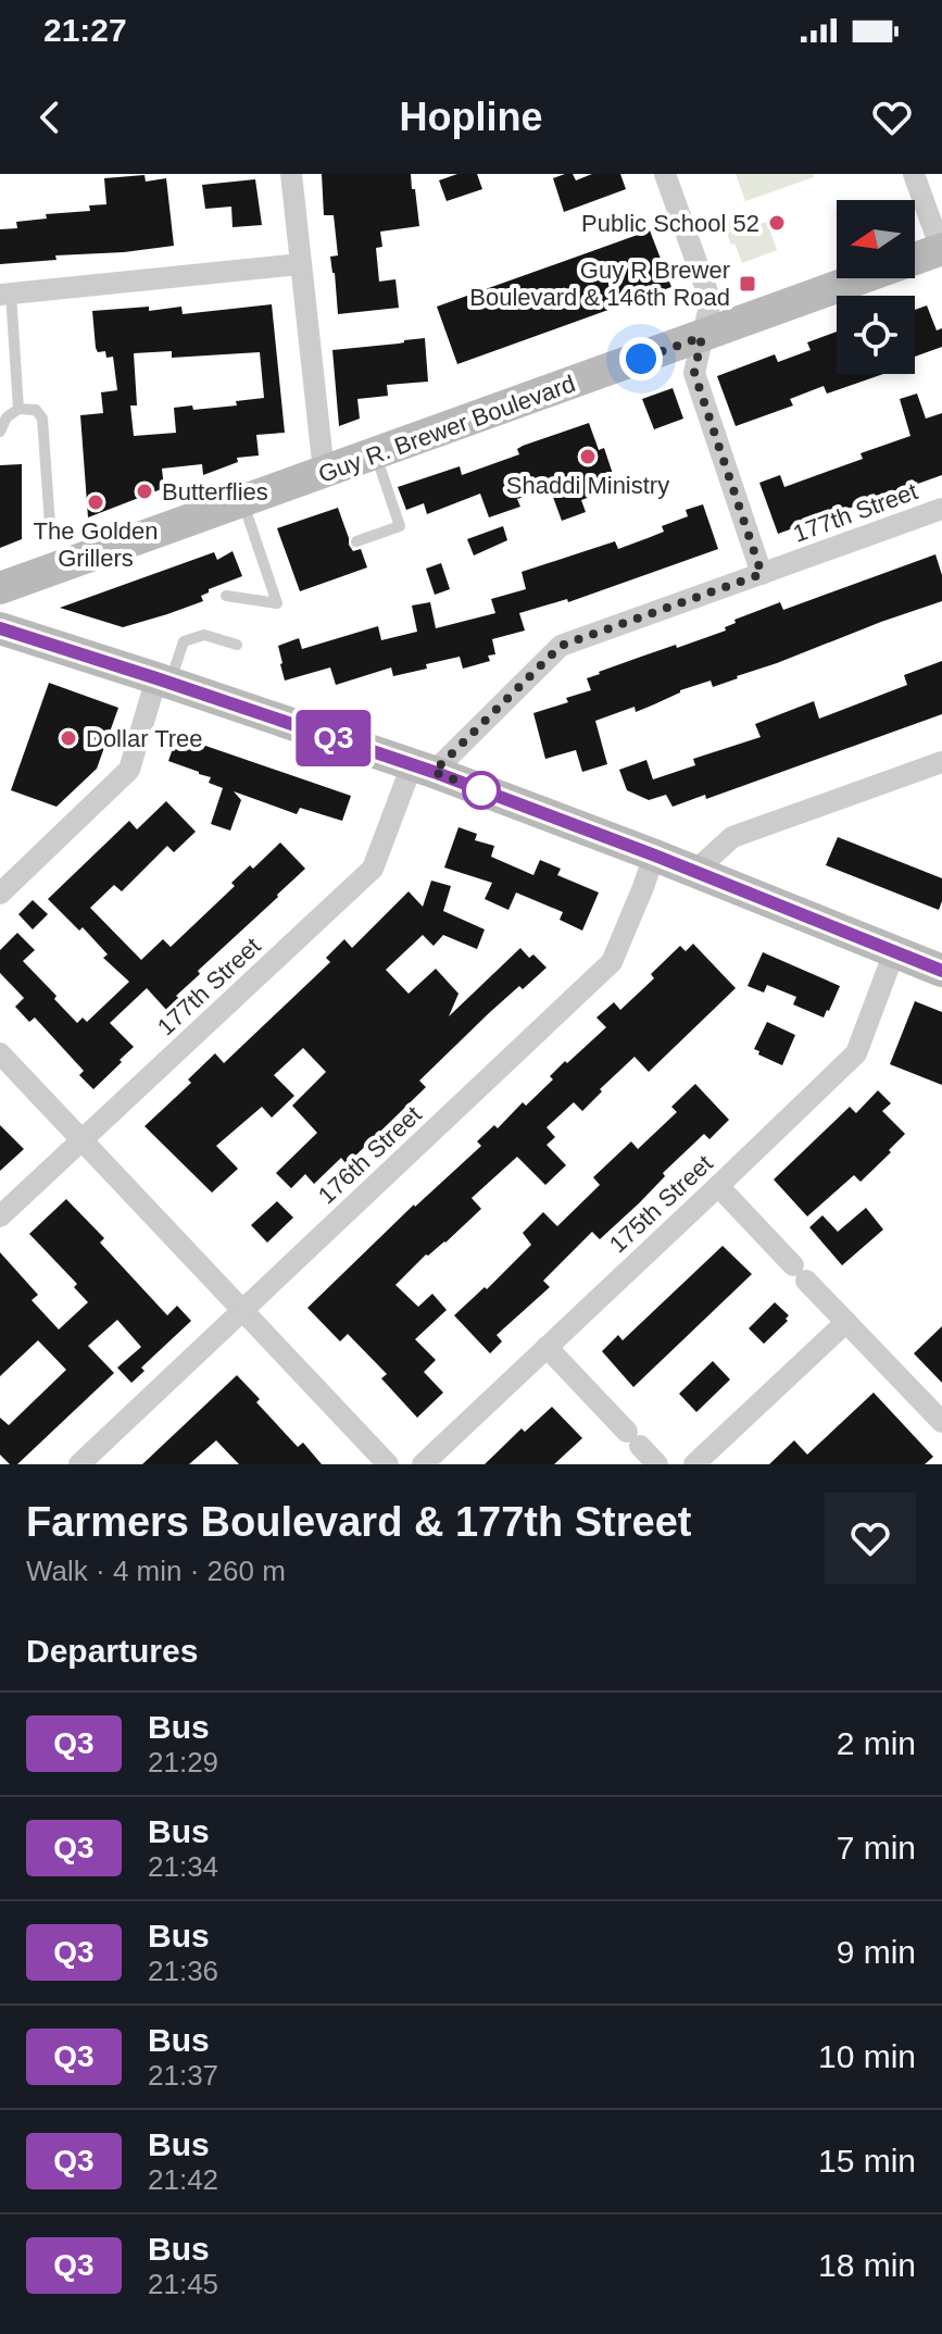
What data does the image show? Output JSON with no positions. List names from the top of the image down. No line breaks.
{"streets":{"main road":["Guy R. Brewer Boulevard"],"street":["177th Street","176th Street","175th Street"]},"places":{"other":["Public School 52","Shaddi Ministry","Butterflies","The Golden Grillers","Dollar Tree"],"transit":["Guy R Brewer Boulevard & 146th Road"]},"lines":["bus line Q3"],"north":"left","page":{"status":"21:27","header":"Hopline","on_map":"Q3","heading":[["Farmers Boulevard & 177th Street","Walk · 4 min · 260 m"],"Departures"],"list":[{"mark":"Q3","name":"Bus","note":"21:29","value":"2 min"},{"mark":"Q3","name":"Bus","note":"21:34","value":"7 min"},{"mark":"Q3","name":"Bus","note":"21:36","value":"9 min"},{"mark":"Q3","name":"Bus","note":"21:37","value":"10 min"},{"mark":"Q3","name":"Bus","note":"21:42","value":"15 min"},{"mark":"Q3","name":"Bus","note":"21:45","value":"18 min"}]}}
